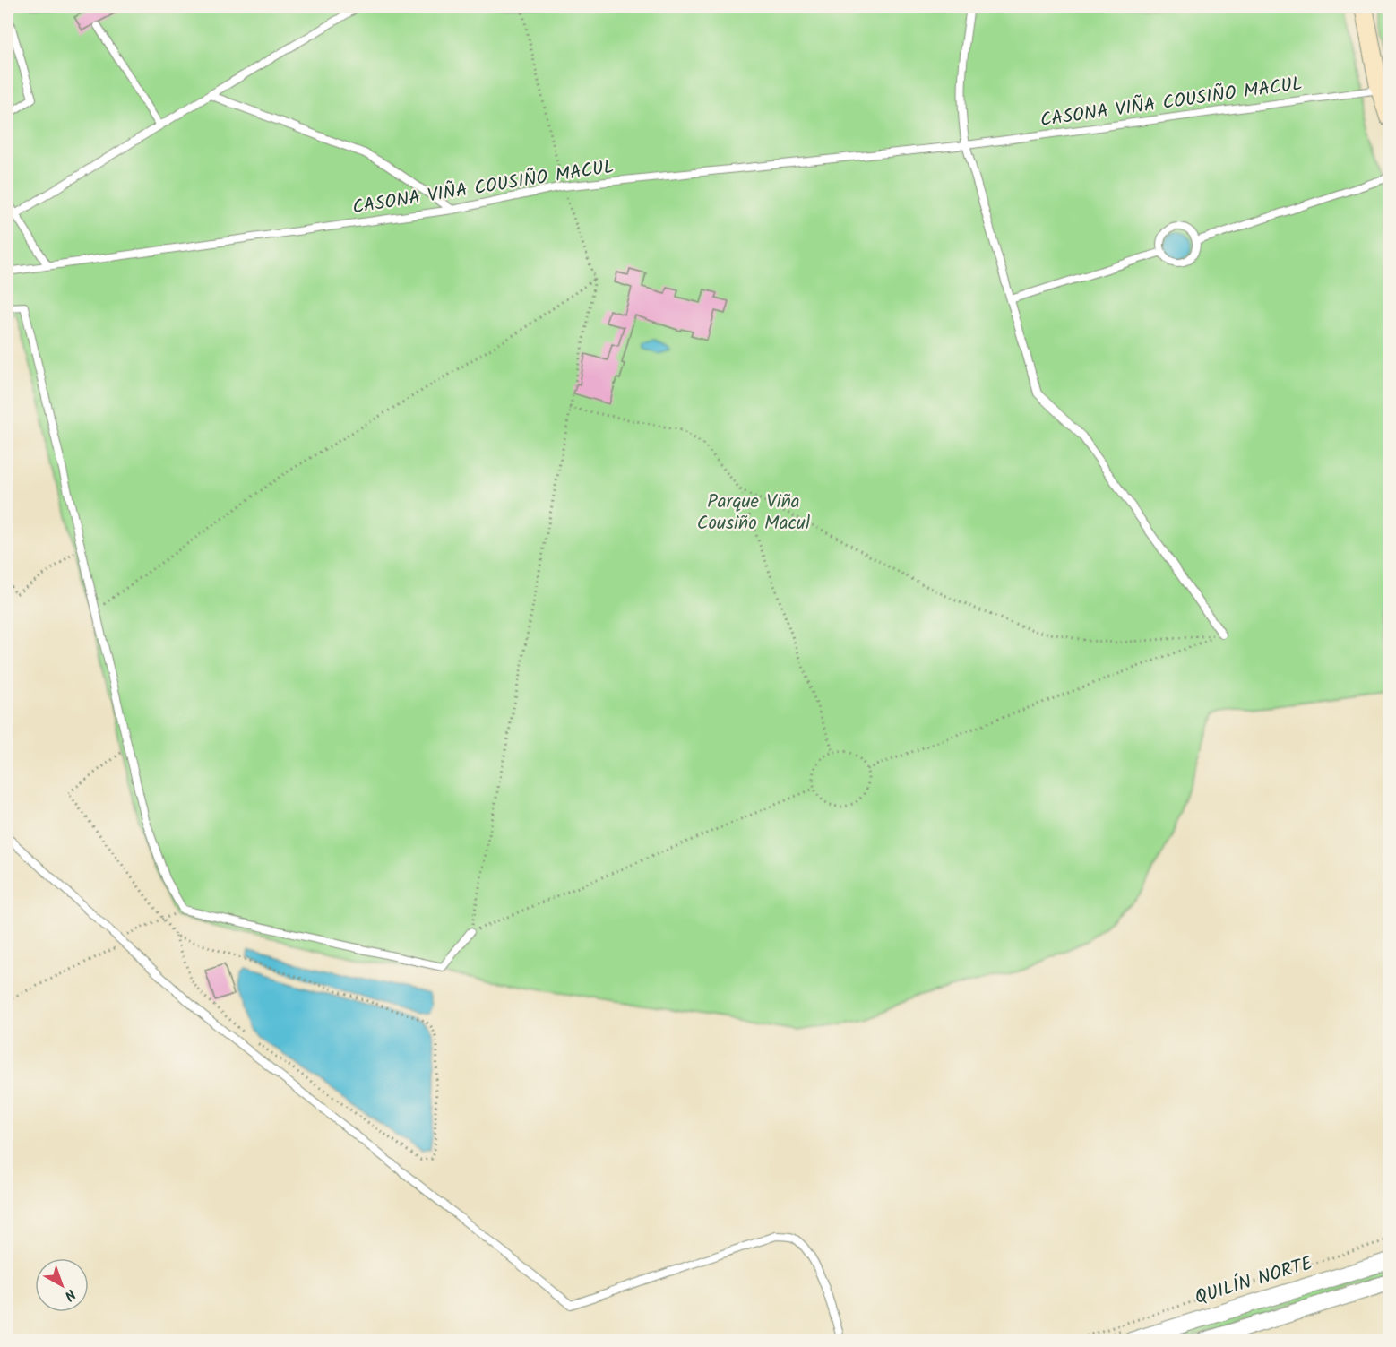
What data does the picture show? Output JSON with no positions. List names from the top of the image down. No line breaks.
{"streets":{"street":["QUILÍN NORTE"],"lane":["CASONA VIÑA COUSIÑO MACUL"]},"parks":["Parque Viña Cousiño Macul"],"north":"bottom right"}
